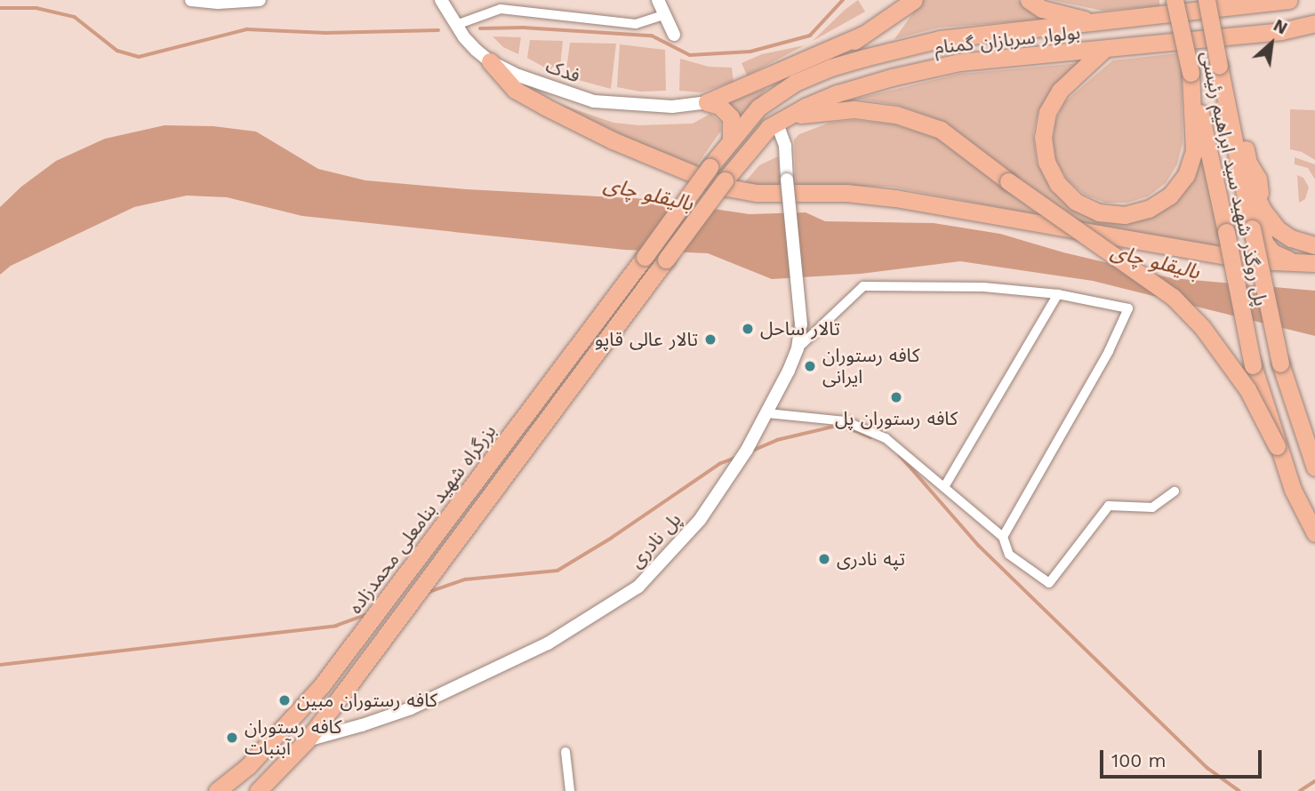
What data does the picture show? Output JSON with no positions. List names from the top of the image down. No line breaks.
{"streets":{"highway":["بولوار سربازان گمنام","پل روگذر شهید سید ابراهیم رئیسی","بزرگراه شهید بنامعلی محمدزاده"],"street":["فدک","پل نادری"]},"crossings":[["بولوار سربازان گمنام","بزرگراه شهید بنامعلی محمدزاده"],["بولوار سربازان گمنام","پل نادری"]],"water":["بالیقلو چای"],"places":["تالار ساحل","تالار عالی قاپو","کافه رستوران ایرانی","کافه رستوران پل","تپه نادری","کافه رستوران مبین","کافه رستوران آبنبات"],"scale_bar":"100 m","north":"top right"}
